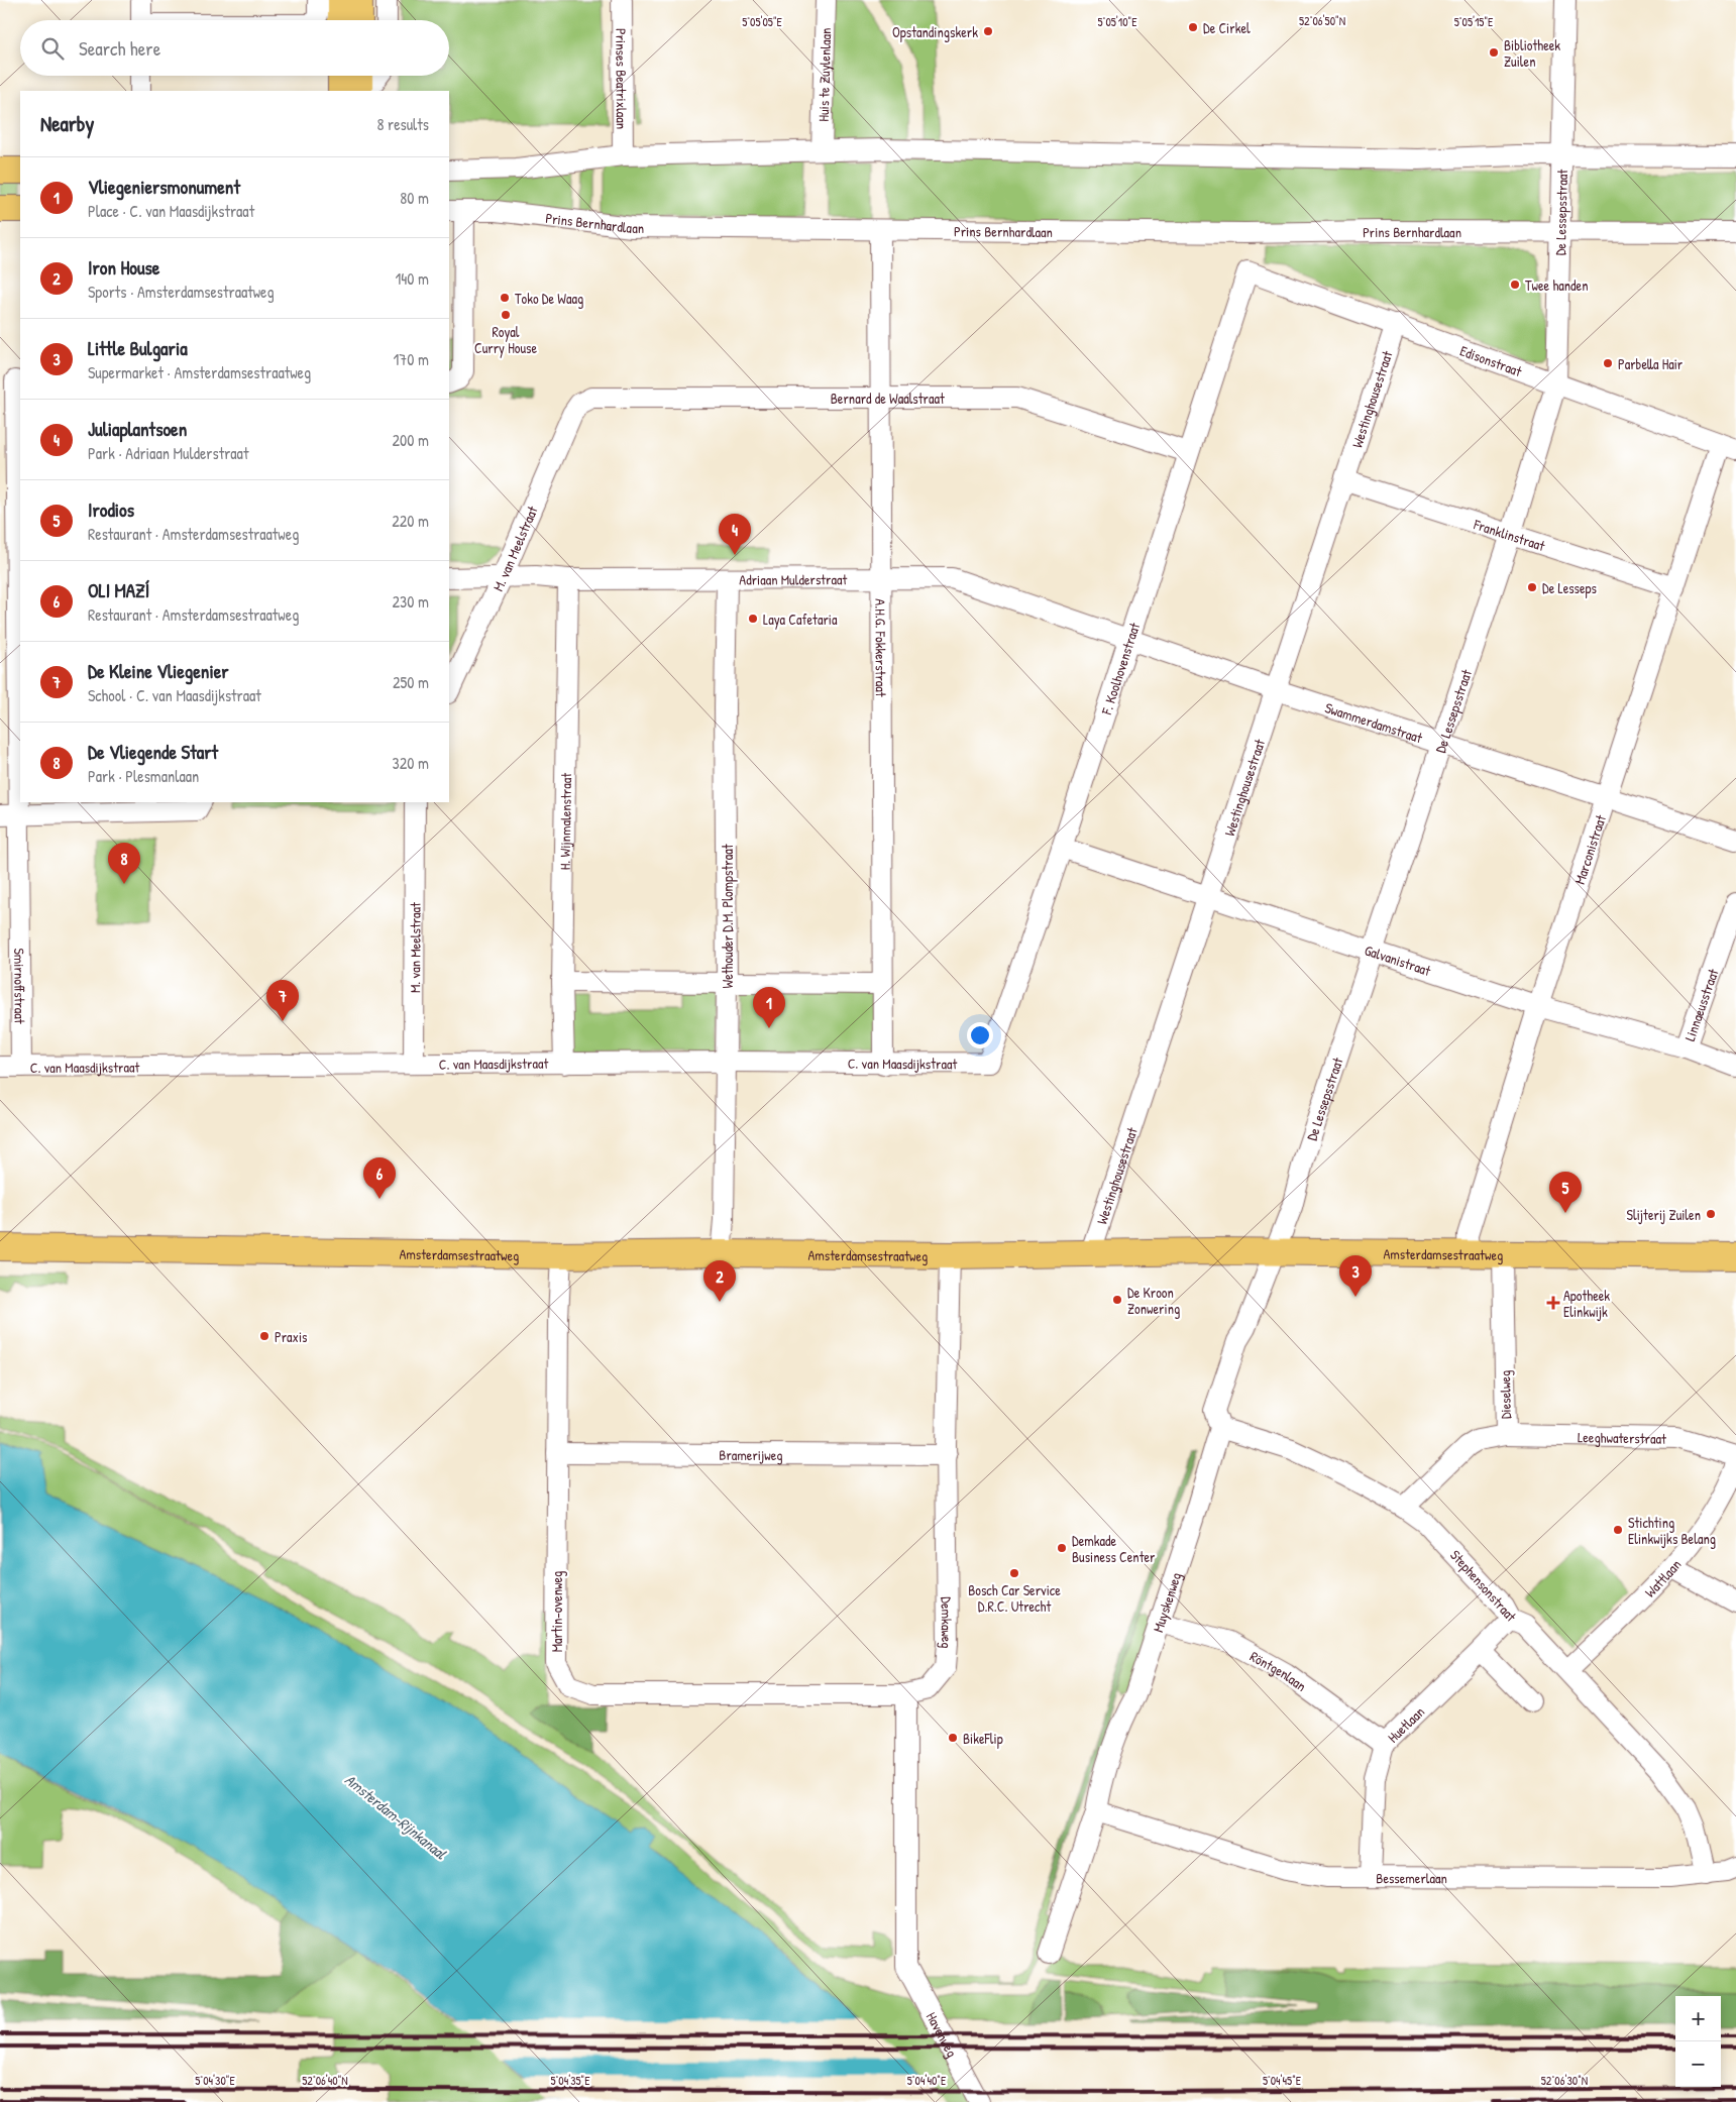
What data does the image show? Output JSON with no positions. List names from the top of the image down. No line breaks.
{"streets":{"main road":["Amsterdamsestraatweg"],"street":["Huis te Zuylenlaan","Prinses Beatrixlaan","De Lessepsstraat","Prins Bernhardlaan","Edisonstraat","Bernard de Waalstraat","Westinghousestraat","Franklinstraat","M. van Meelstraat","Adriaan Mulderstraat","A.H.G. Fokkerstraat","F. Koolhovenstraat","Swammerdamstraat","H. Wijnmalenstraat","Marconistraat","Wethouder D.M. Plompstraat","Galvanistraat","Smirnoffstraat","Linnaeusstraat","C. van Maasdijkstraat","Dieselweg","Leeghwaterstraat","Bramerijweg","Wattlaan","Stephensonstraat","Muyskenweg","Martin-ovenweg","Demkaweg","Röntgenlaan","Huetlaan","Bessemerlaan","Havenweg"]},"crossings":[["De Lessepsstraat","Prins Bernhardlaan"],["De Lessepsstraat","Edisonstraat"],["De Lessepsstraat","Franklinstraat"],["De Lessepsstraat","Swammerdamstraat"],["De Lessepsstraat","Galvanistraat"],["De Lessepsstraat","Amsterdamsestraatweg"],["De Lessepsstraat","Muyskenweg"],["Prins Bernhardlaan","A.H.G. Fokkerstraat"],["Edisonstraat","Westinghousestraat"],["Edisonstraat","F. Koolhovenstraat"],["Edisonstraat","Marconistraat"],["Bernard de Waalstraat","M. van Meelstraat"],["Bernard de Waalstraat","A.H.G. Fokkerstraat"],["Bernard de Waalstraat","F. Koolhovenstraat"],["Westinghousestraat","Franklinstraat"],["Westinghousestraat","Swammerdamstraat"],["Westinghousestraat","Galvanistraat"],["Westinghousestraat","Amsterdamsestraatweg"],["Franklinstraat","Marconistraat"],["M. van Meelstraat","Adriaan Mulderstraat"],["M. van Meelstraat","C. van Maasdijkstraat"],["Adriaan Mulderstraat","A.H.G. Fokkerstraat"],["Adriaan Mulderstraat","F. Koolhovenstraat"],["Adriaan Mulderstraat","Swammerdamstraat"],["Adriaan Mulderstraat","H. Wijnmalenstraat"],["Adriaan Mulderstraat","Wethouder D.M. Plompstraat"],["A.H.G. Fokkerstraat","C. van Maasdijkstraat"],["F. Koolhovenstraat","Swammerdamstraat"],["F. Koolhovenstraat","Galvanistraat"],["F. Koolhovenstraat","C. van Maasdijkstraat"],["Swammerdamstraat","Marconistraat"],["H. Wijnmalenstraat","C. van Maasdijkstraat"],["Marconistraat","Galvanistraat"],["Marconistraat","Amsterdamsestraatweg"],["Wethouder D.M. Plompstraat","C. van Maasdijkstraat"],["Wethouder D.M. Plompstraat","Amsterdamsestraatweg"],["Galvanistraat","Linnaeusstraat"],["Smirnoffstraat","C. van Maasdijkstraat"],["Amsterdamsestraatweg","Dieselweg"],["Amsterdamsestraatweg","Muyskenweg"],["Amsterdamsestraatweg","Martin-ovenweg"],["Amsterdamsestraatweg","Demkaweg"],["Dieselweg","Leeghwaterstraat"],["Dieselweg","Stephensonstraat"],["Bramerijweg","Martin-ovenweg"],["Bramerijweg","Demkaweg"],["Wattlaan","Stephensonstraat"],["Stephensonstraat","Muyskenweg"],["Stephensonstraat","Huetlaan"],["Stephensonstraat","Bessemerlaan"],["Muyskenweg","Röntgenlaan"],["Muyskenweg","Bessemerlaan"],["Martin-ovenweg","Demkaweg"],["Martin-ovenweg","Havenweg"],["Demkaweg","Havenweg"],["Röntgenlaan","Huetlaan"],["Huetlaan","Bessemerlaan"]],"water":["Amsterdam-Rijnkanaal"],"places":{"other":["De Cirkel","Opstandingskerk","Bibliotheek Zuilen","Twee handen","Toko De Waag","Royal Curry House","Parbella Hair","De Lesseps","Laya Cafetaria","Slijterij Zuilen","De Kroon Zonwering","Praxis","Stichting Elinkwijks Belang","Demkade Business Center","Bosch Car Service D.R.C. Utrecht","BikeFlip"],"health":["Apotheek Elinkwijk"]},"page":{"search":"Search here","heading":["Nearby","8 results"],"list":[{"mark":"1","name":"Vliegeniersmonument","note":"Place · C. van Maasdijkstraat","value":"80 m"},{"mark":"2","name":"Iron House","note":"Sports · Amsterdamsestraatweg","value":"140 m"},{"mark":"3","name":"Little Bulgaria","note":"Supermarket · Amsterdamsestraatweg","value":"170 m"},{"mark":"4","name":"Juliaplantsoen","note":"Park · Adriaan Mulderstraat","value":"200 m"},{"mark":"5","name":"Irodios","note":"Restaurant · Amsterdamsestraatweg","value":"220 m"},{"mark":"6","name":"OLI MAZÍ","note":"Restaurant · Amsterdamsestraatweg","value":"230 m"},{"mark":"7","name":"De Kleine Vliegenier","note":"School · C. van Maasdijkstraat","value":"250 m"},{"mark":"8","name":"De Vliegende Start","note":"Park · Plesmanlaan","value":"320 m"}],"pins":["4","8","7","1","6","5","3","2"],"map_buttons":["+","−"]},"coordinates":["52°06'50\"N","5°05'05\"E","5°05'10\"E","5°05'15\"E","5°04'30\"E","5°04'35\"E","5°04'40\"E","5°04'45\"E","52°06'40\"N","52°06'30\"N"]}
